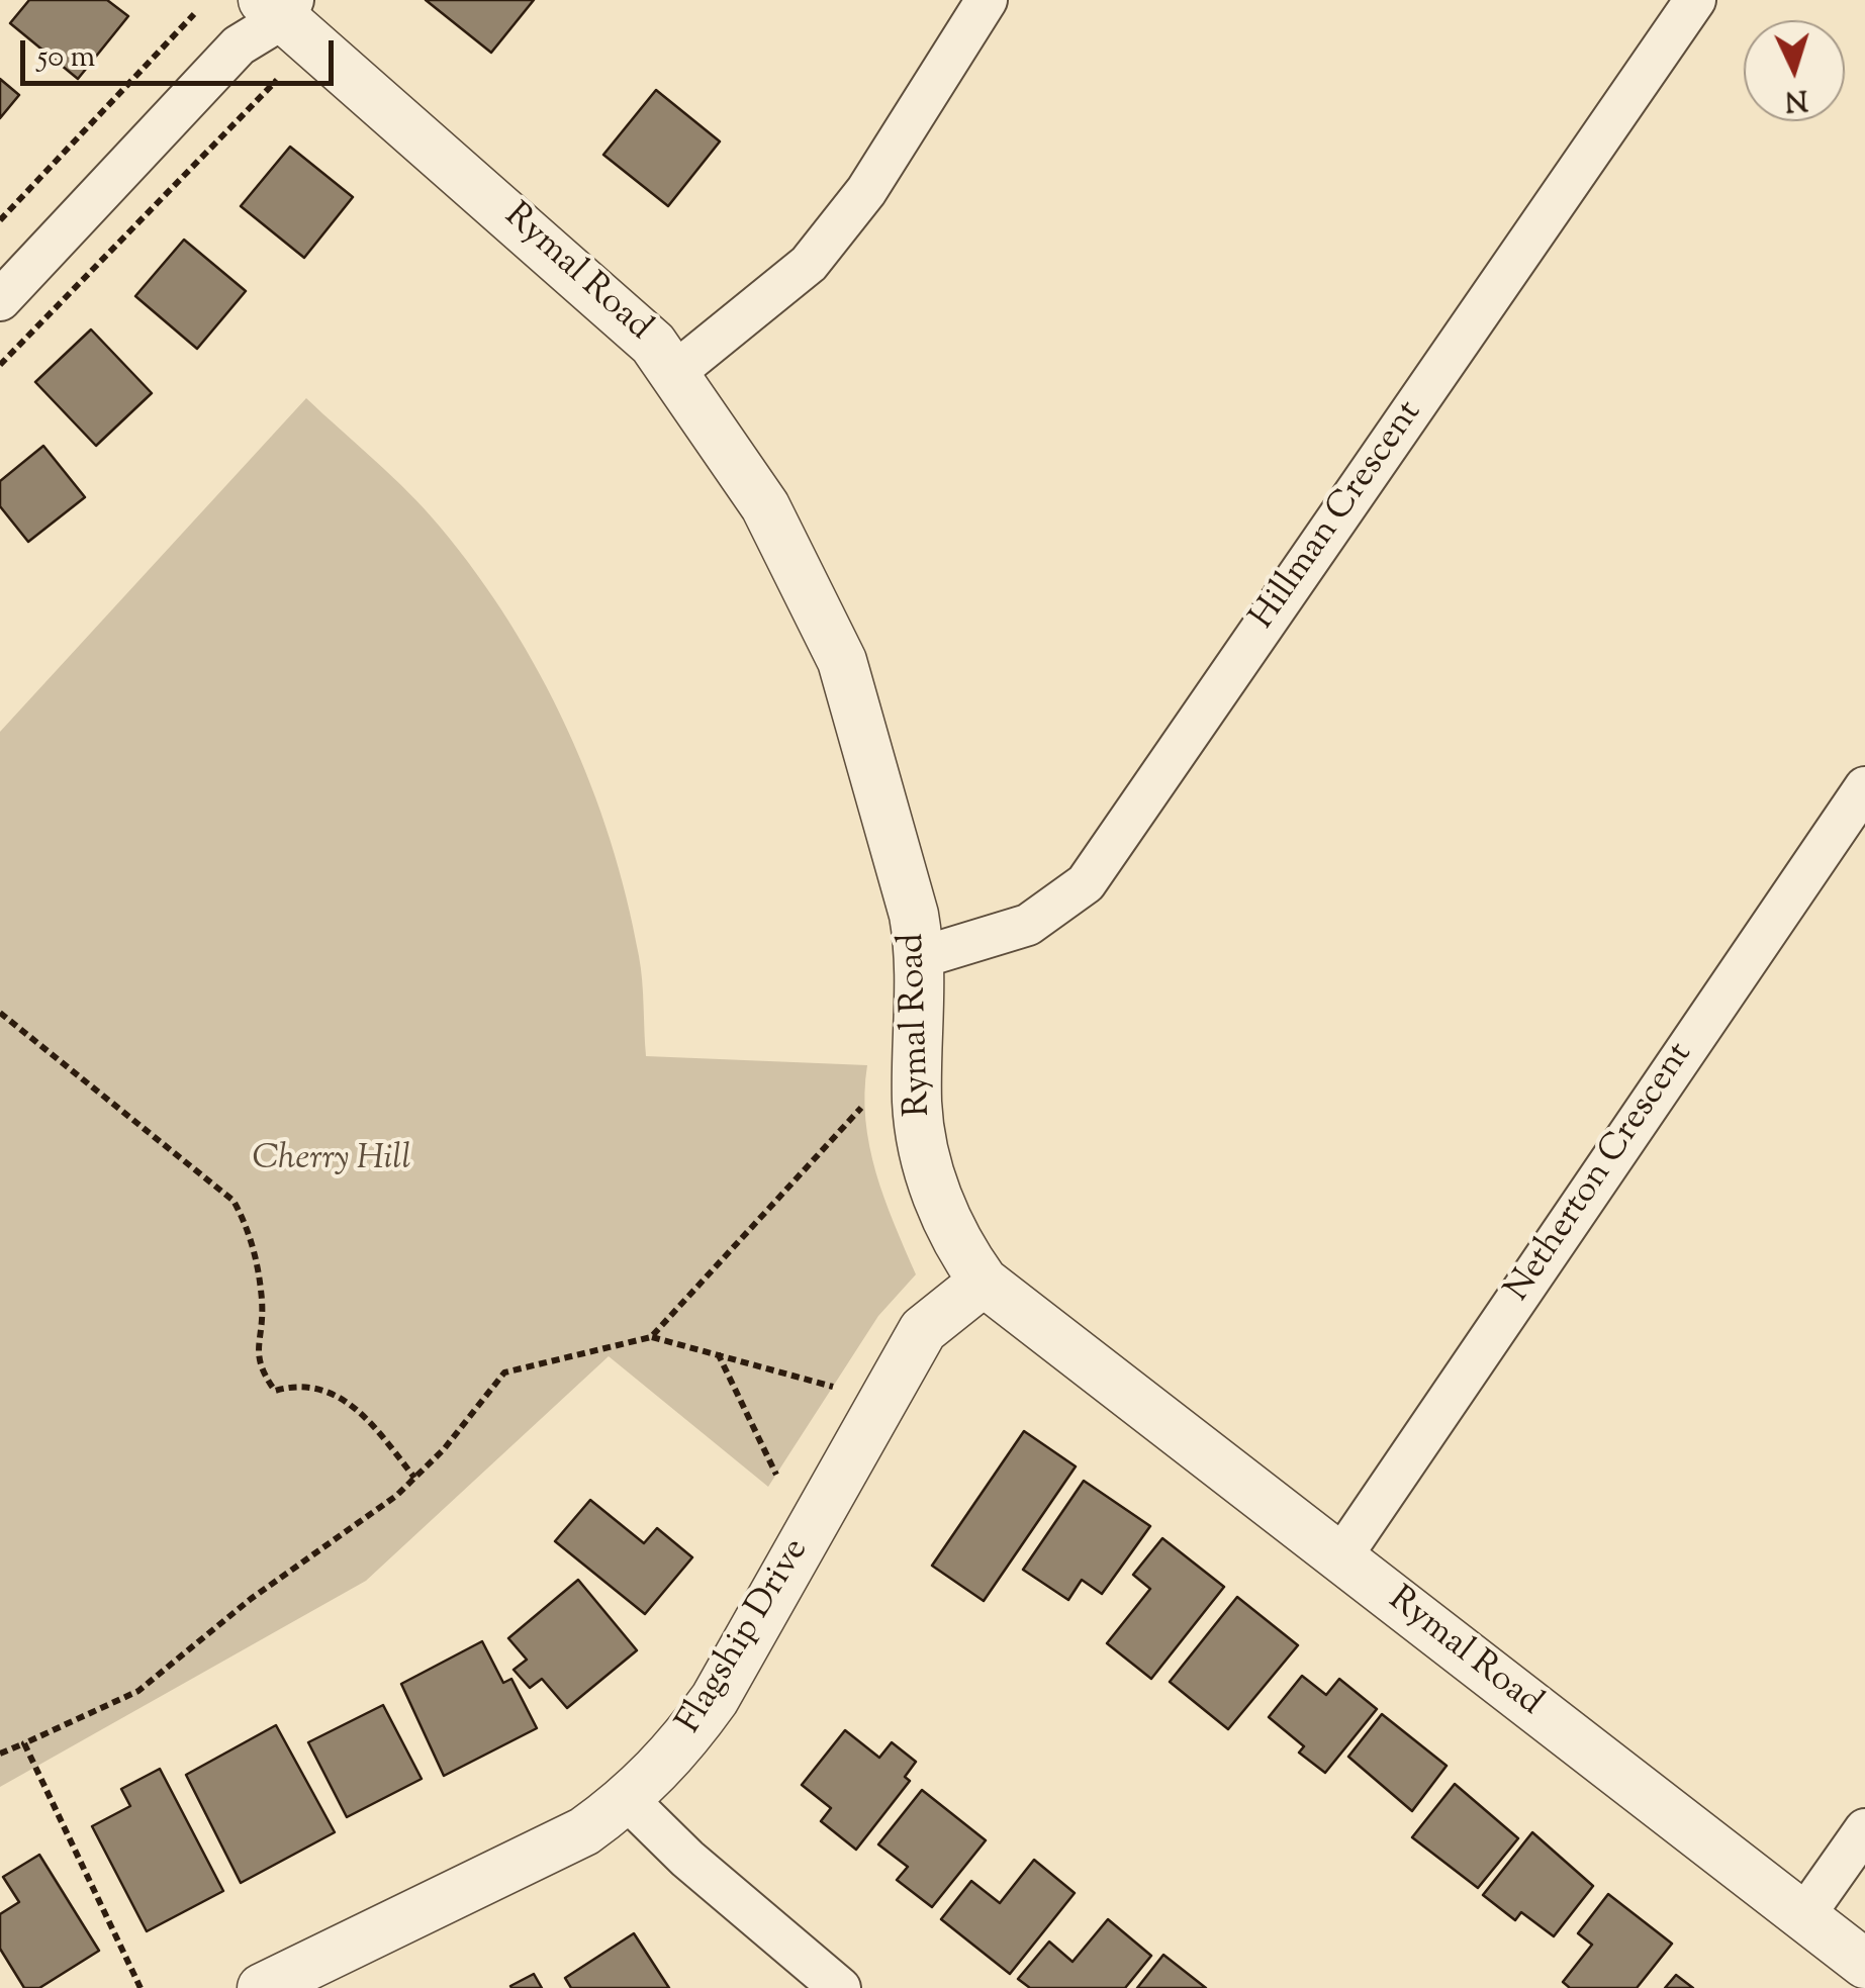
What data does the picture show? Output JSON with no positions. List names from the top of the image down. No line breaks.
{"streets":{"street":["Rymal Road","Hillman Crescent","Netherton Crescent","Flagship Drive"]},"crossings":[["Rymal Road","Hillman Crescent"],["Rymal Road","Netherton Crescent"],["Rymal Road","Flagship Drive"]],"parks":["Cherry Hill"],"scale_bar":"50 m","north":"bottom"}
